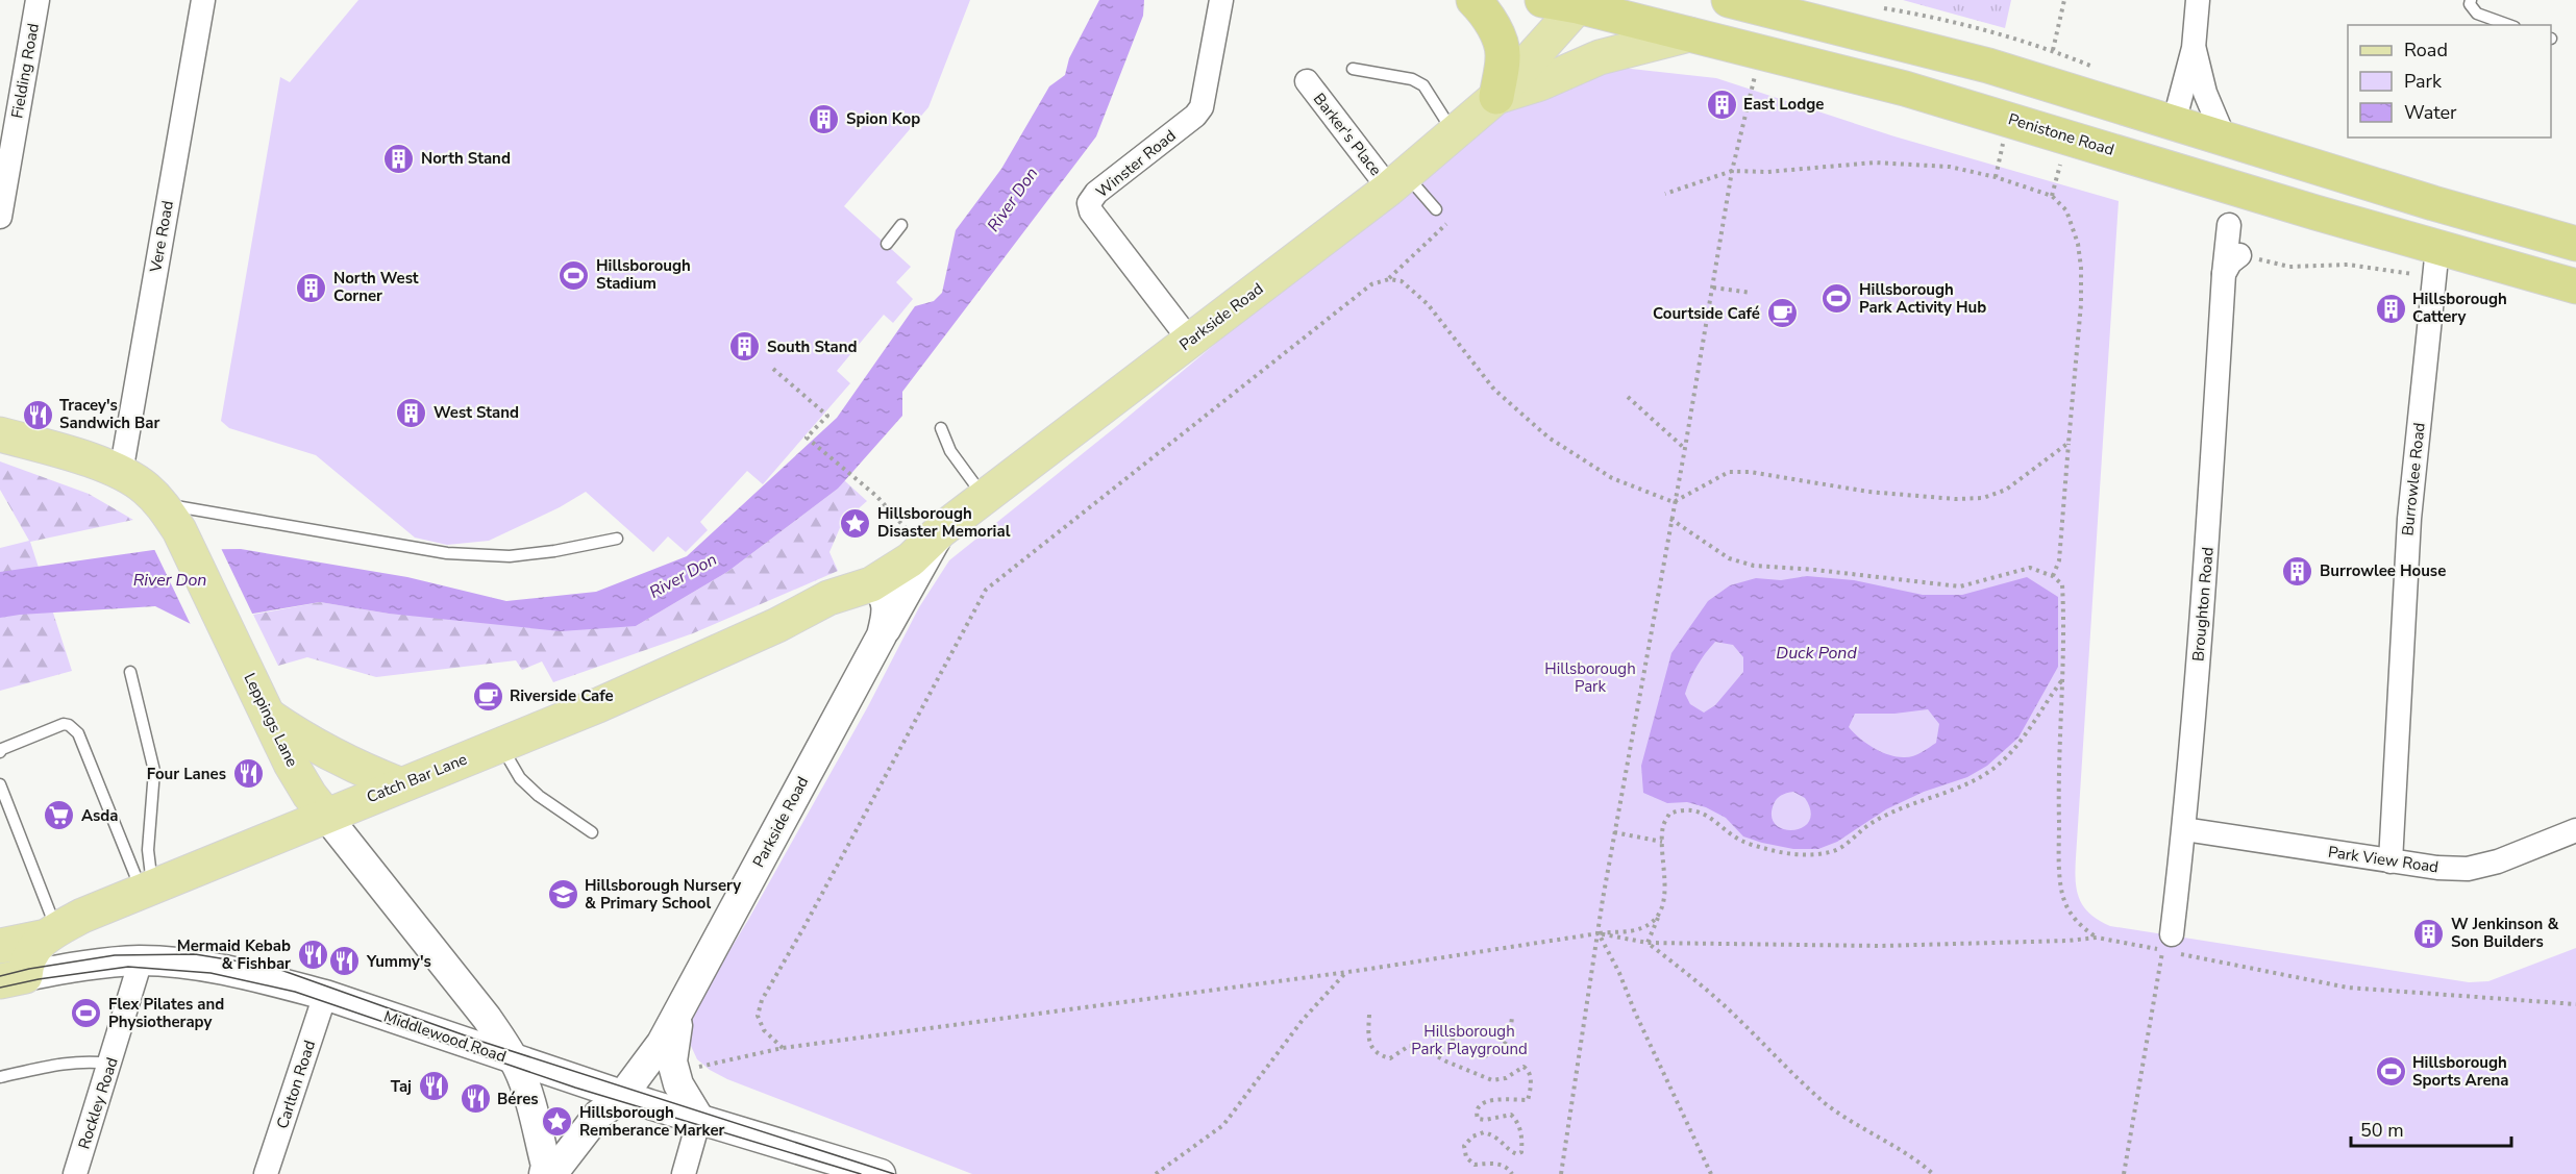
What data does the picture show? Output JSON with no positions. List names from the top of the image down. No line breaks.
{"streets":{"highway":["Penistone Road"],"main road":["Parkside Road","Leppings Lane","Catch Bar Lane"],"street":["Fielding Road","Barker's Place","Winster Road","Vere Road","Burrowlee Road","Broughton Road","Park View Road","Middlewood Road","Carlton Road","Rockley Road"]},"crossings":[["Barker's Place","Parkside Road"],["Penistone Road","Parkside Road"],["Penistone Road","Burrowlee Road"],["Winster Road","Parkside Road"],["Vere Road","Leppings Lane"],["Parkside Road","Catch Bar Lane"],["Parkside Road","Middlewood Road"],["Burrowlee Road","Park View Road"],["Broughton Road","Park View Road"],["Leppings Lane","Catch Bar Lane"],["Leppings Lane","Middlewood Road"],["Middlewood Road","Carlton Road"],["Middlewood Road","Rockley Road"]],"water":["River Don","Duck Pond"],"parks":["Hillsborough Park","Hillsborough Park Playground"],"places":{"building":["East Lodge","Spion Kop","North Stand","North West Corner","Hillsborough Cattery","South Stand","West Stand","Burrowlee House","W Jenkinson & Son Builders"],"sports":["Hillsborough Stadium","Hillsborough Park Activity Hub","Flex Pilates and Physiotherapy","Hillsborough Sports Arena"],"cafe":["Courtside Café","Riverside Cafe"],"restaurant":["Tracey's Sandwich Bar","Four Lanes","Mermaid Kebab & Fishbar","Yummy's","Taj","Béres"],"place":["Hillsborough Disaster Memorial","Hillsborough Remberance Marker"],"supermarket":["Asda"],"school or university":["Hillsborough Nursery & Primary School"]},"legend":["Road","Park","Water"],"scale_bar":"50 m"}
